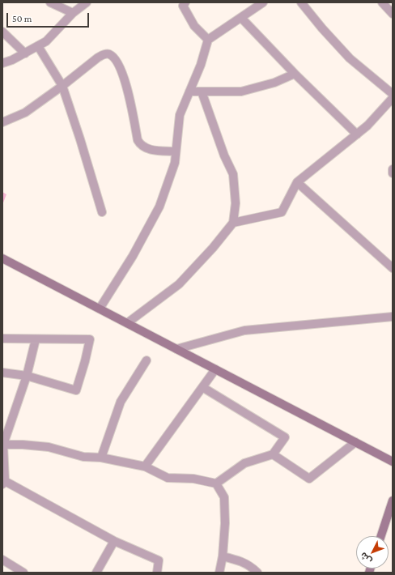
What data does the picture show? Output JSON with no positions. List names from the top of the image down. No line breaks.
{"scale_bar":"50 m","north":"bottom left"}
